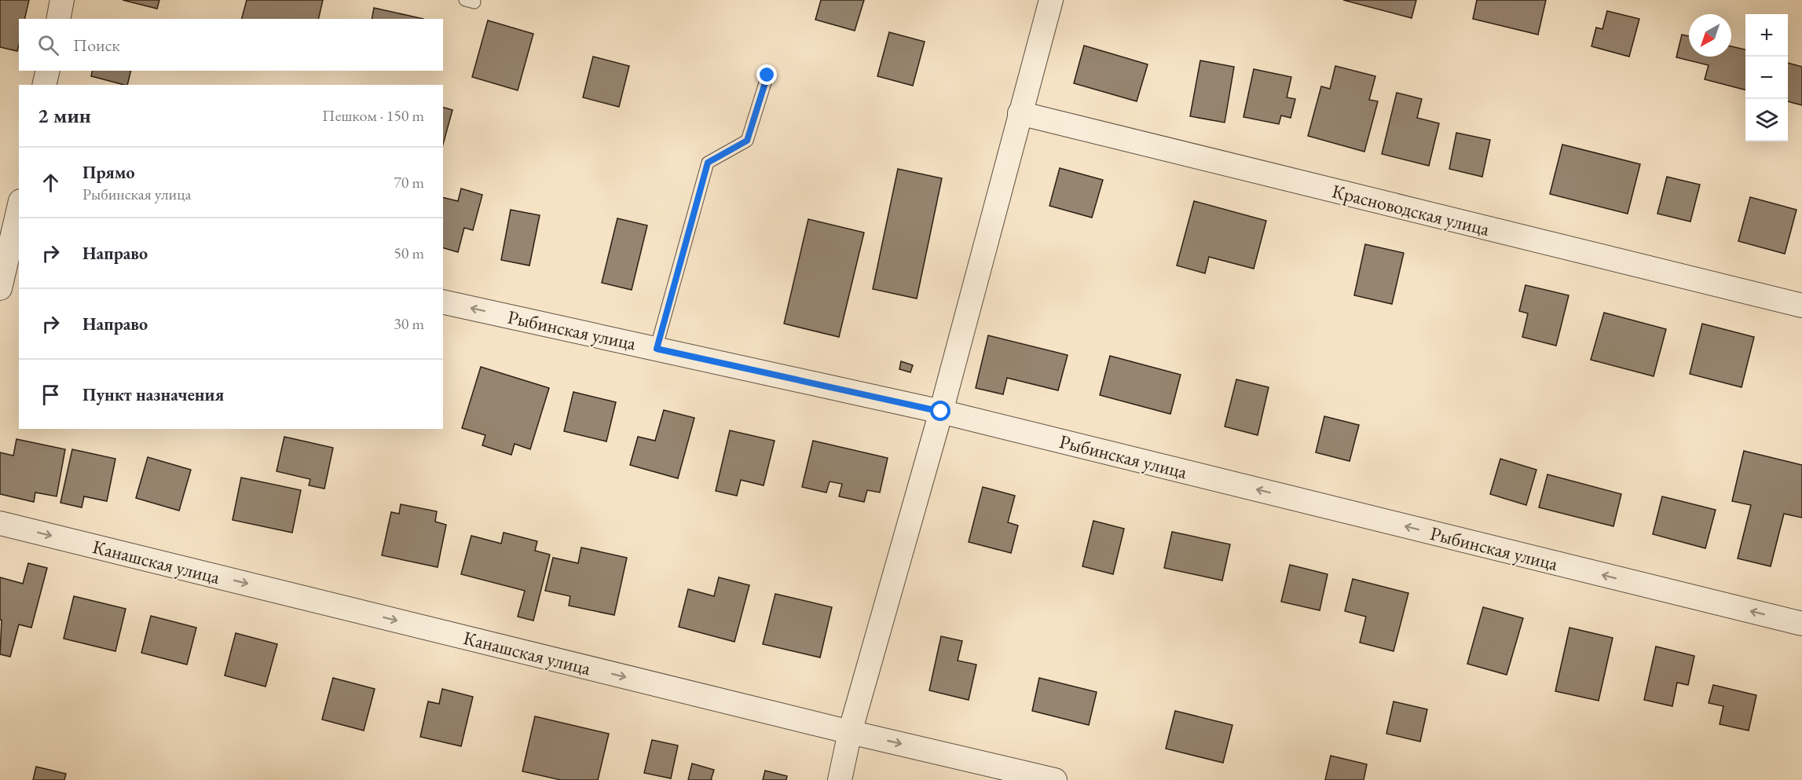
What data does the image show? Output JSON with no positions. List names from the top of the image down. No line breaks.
{"streets":{"street":["Красноводская улица","Рыбинская улица","Канашская улица"]},"one_way":["Рыбинская улица","Канашская улица"],"north":"bottom left","page":{"map_buttons":["+","−"],"search":"Поиск","heading":["2 мин","Пешком · 150 m"],"list":[["Прямо","Рыбинская улица","70 m"],["Направо","50 m"],["Направо","30 m"],"Пункт назначения"]}}
